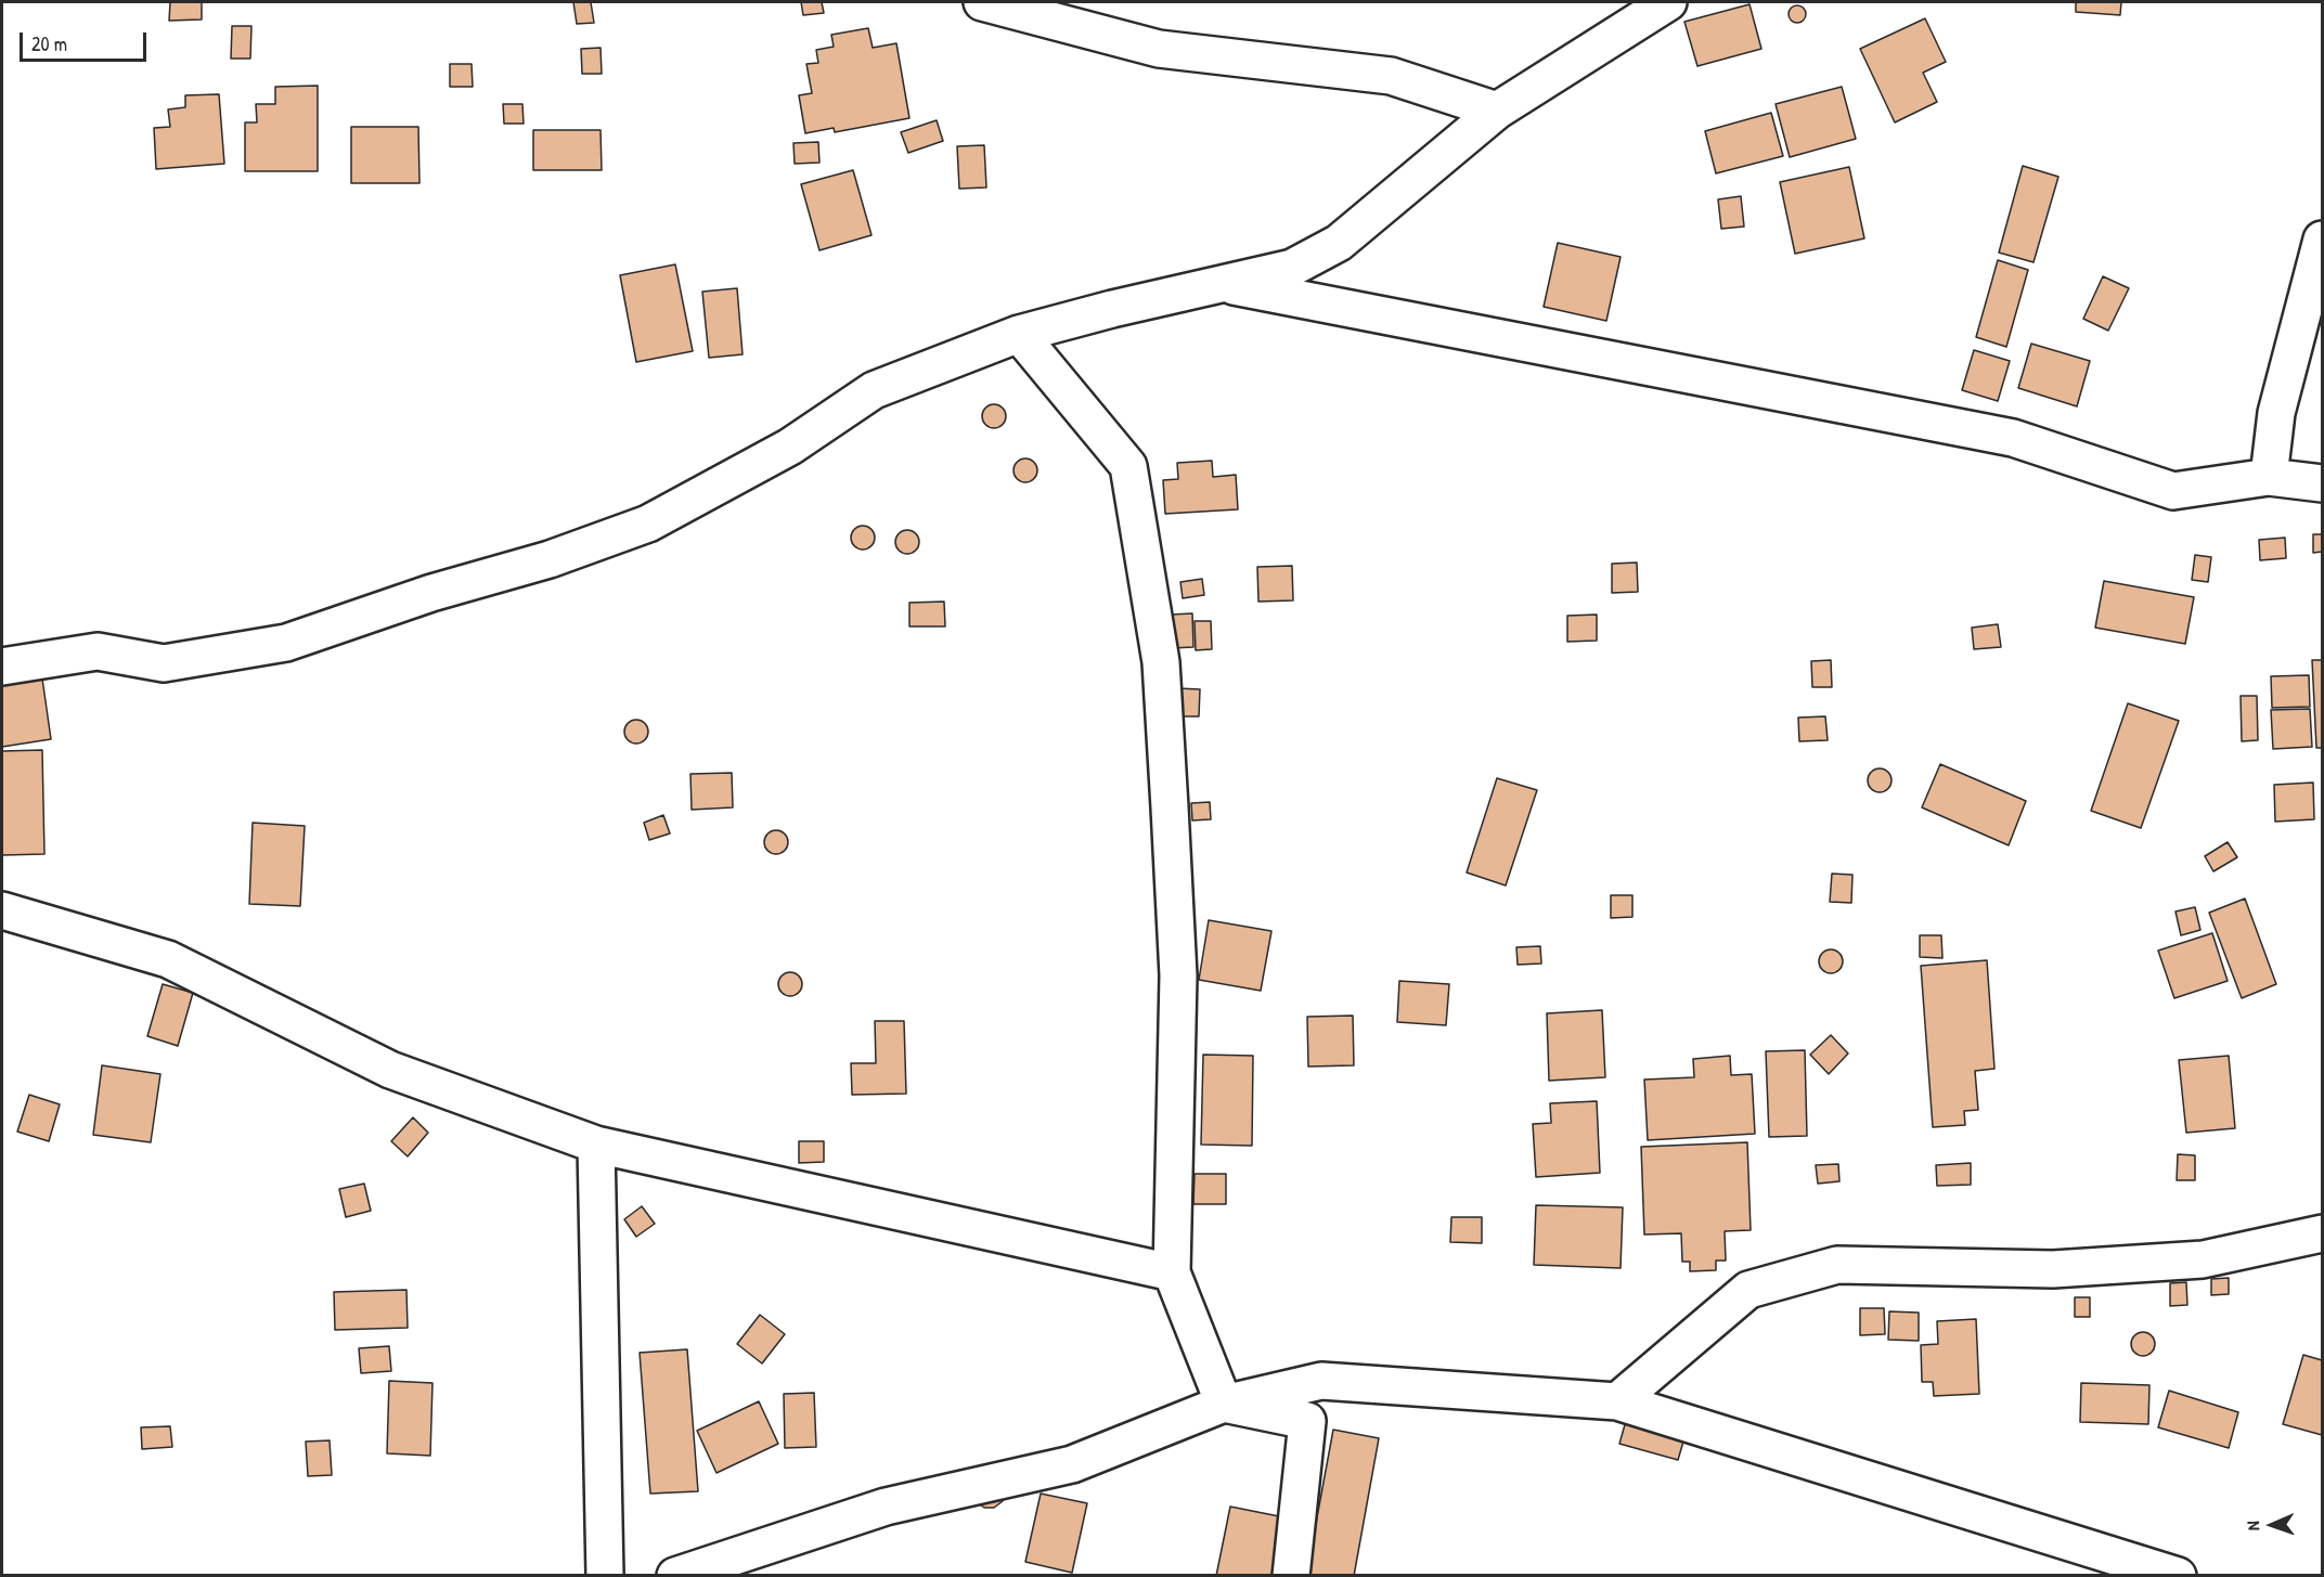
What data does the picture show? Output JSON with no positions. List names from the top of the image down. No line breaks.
{"scale_bar":"20 m","north":"left"}
